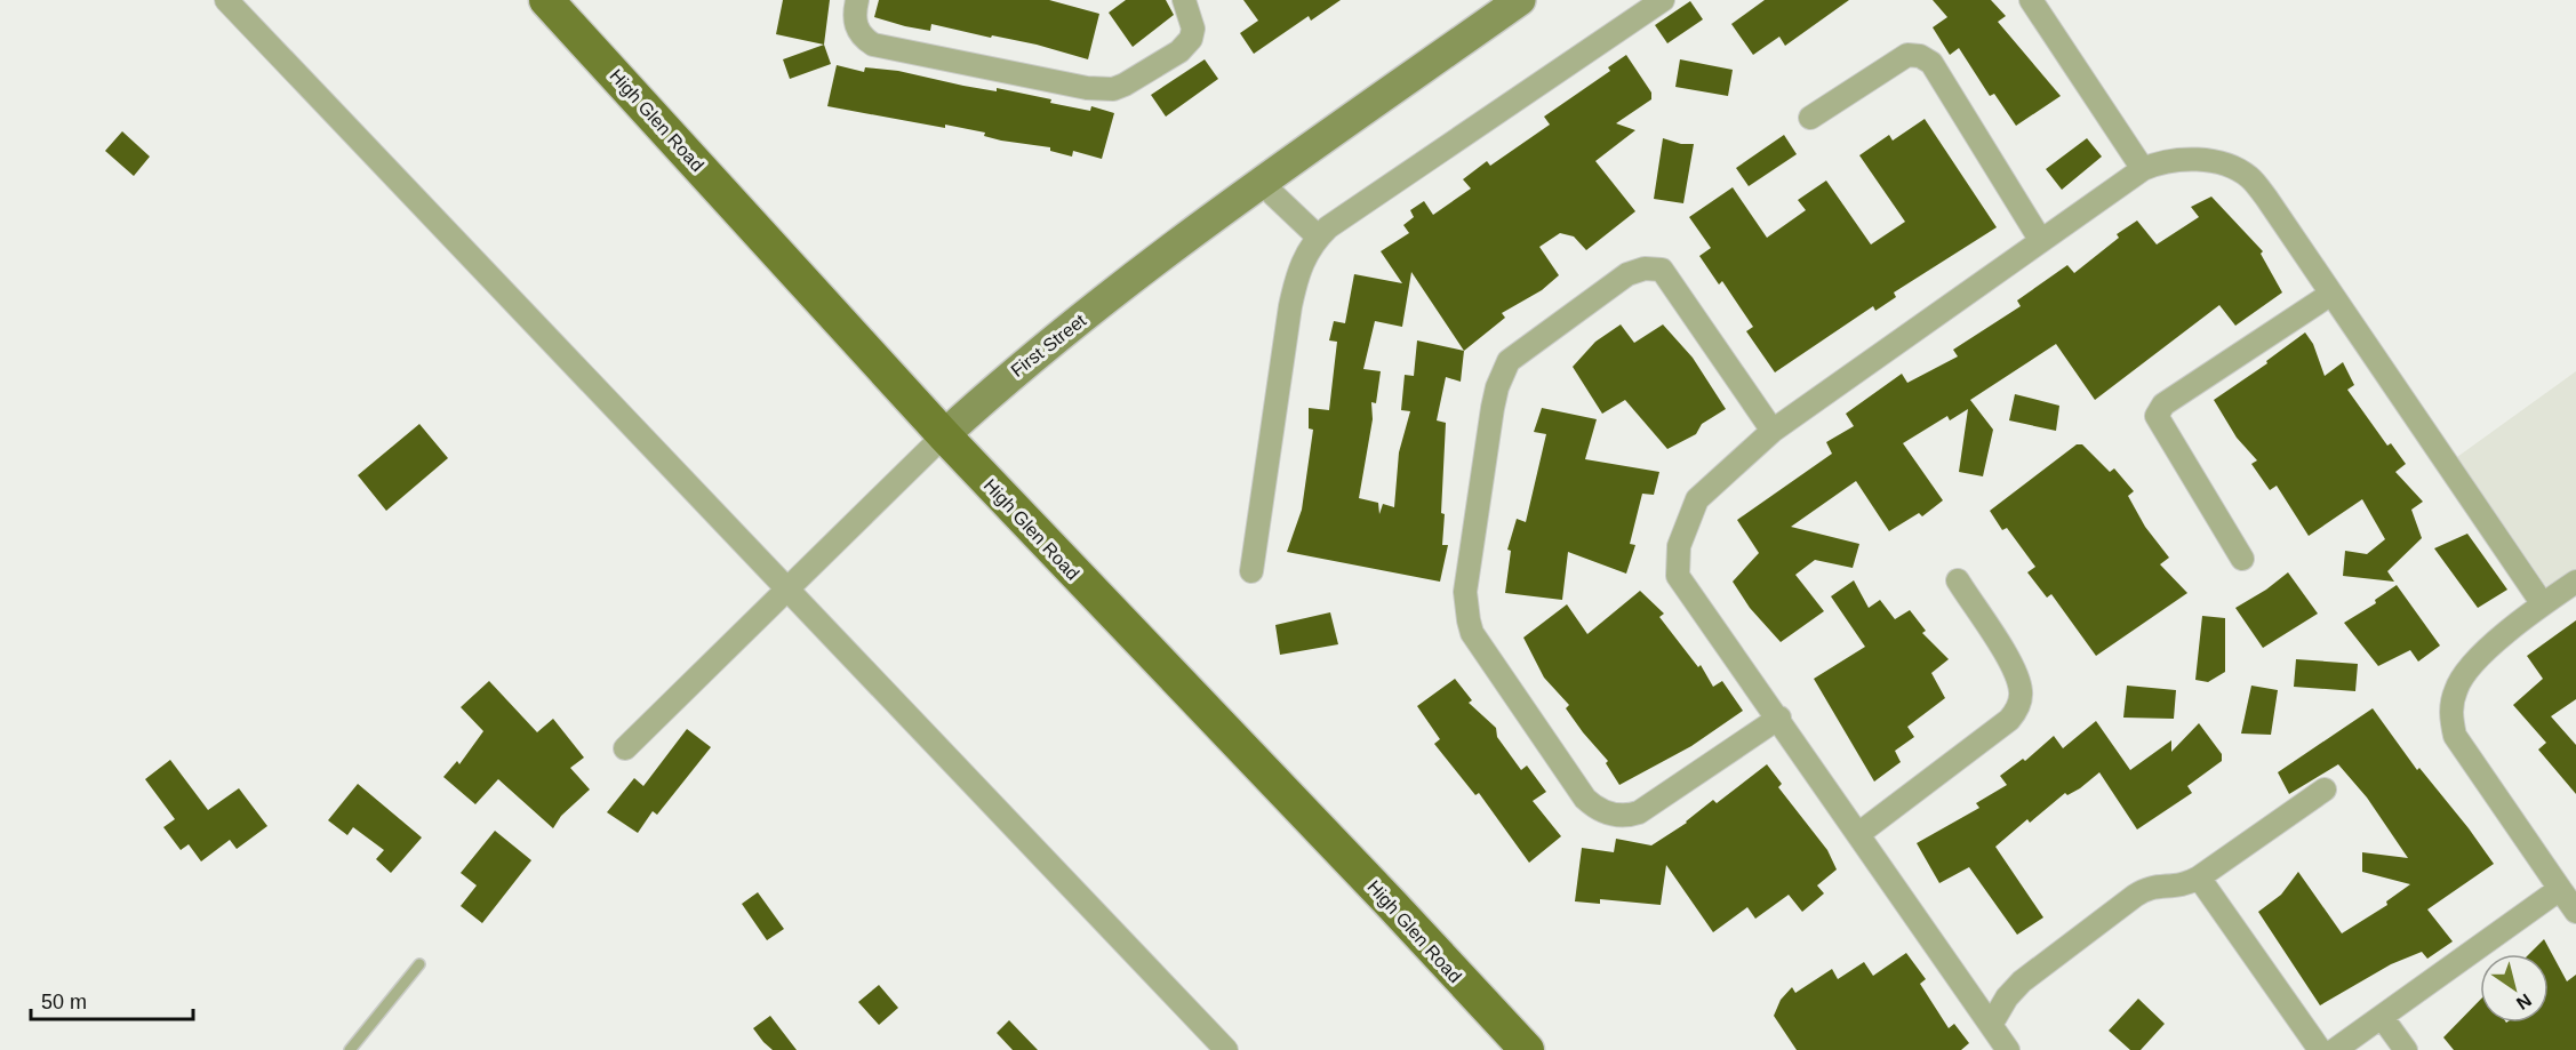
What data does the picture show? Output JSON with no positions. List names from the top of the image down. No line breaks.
{"streets":{"main road":["High Glen Road"],"street":["First Street"]},"crossings":[["High Glen Road","First Street"]],"scale_bar":"50 m","north":"bottom right"}
